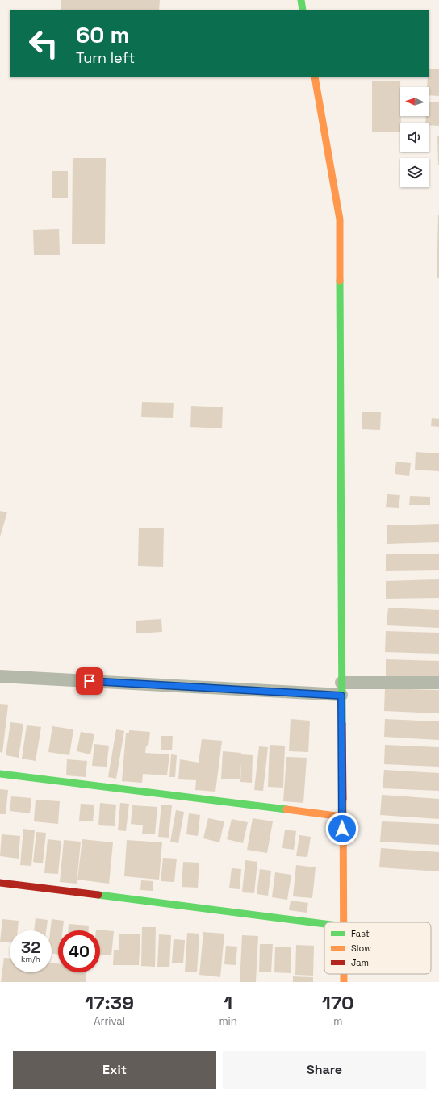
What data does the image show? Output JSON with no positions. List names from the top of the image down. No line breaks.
{"legend":["Fast","Slow","Jam"],"north":"left","page":{"turn":["60 m","Turn left"],"speed":"32 km/h","limit":"40","eta":["17:39","Arrival","1","min","170","m"],"buttons":["Exit","Share"]}}
